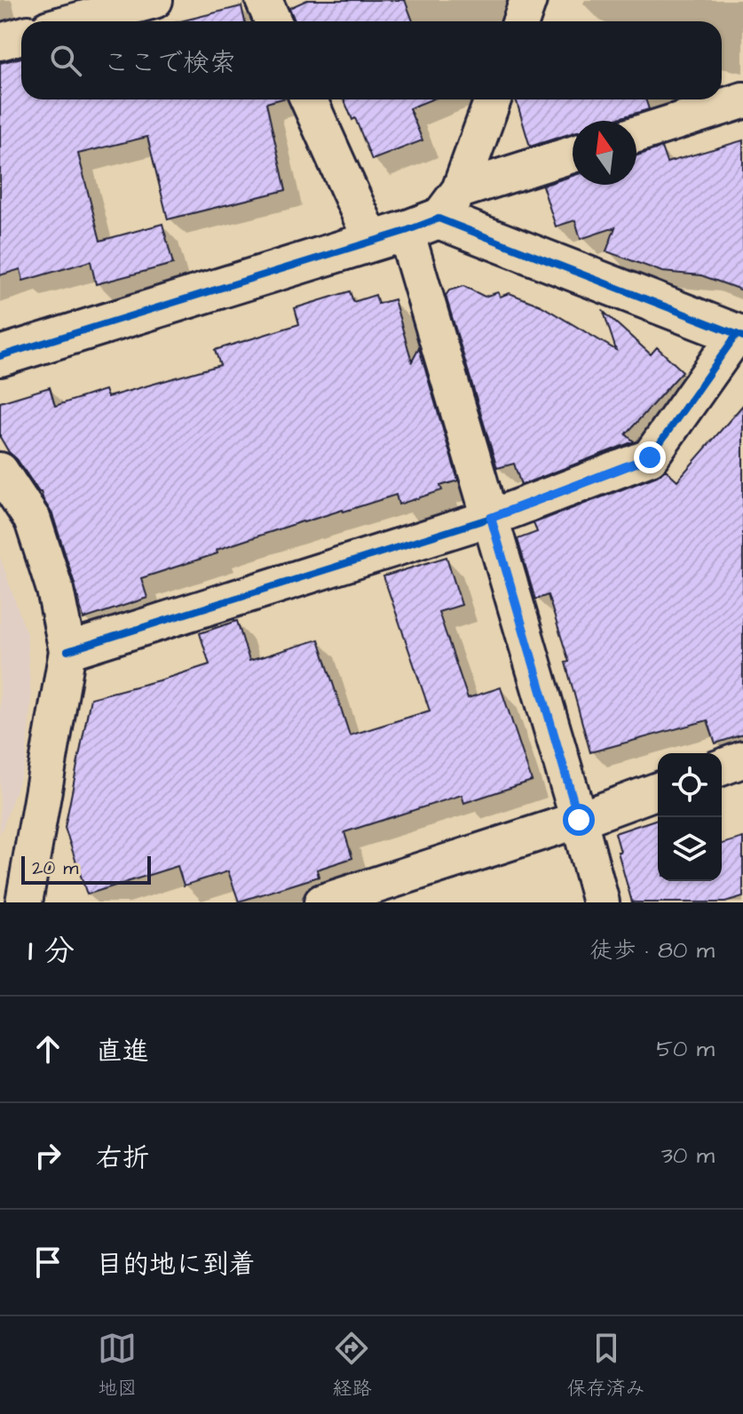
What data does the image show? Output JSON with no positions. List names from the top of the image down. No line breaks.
{"scale_bar":"20 m","north":"top","page":{"search":"ここで検索","scale":"20 m","heading":["1 分","徒歩 · 80 m"],"list":[["直進","50 m"],["右折","30 m"],"目的地に到着"],"nav":["地図","経路","保存済み"]}}
